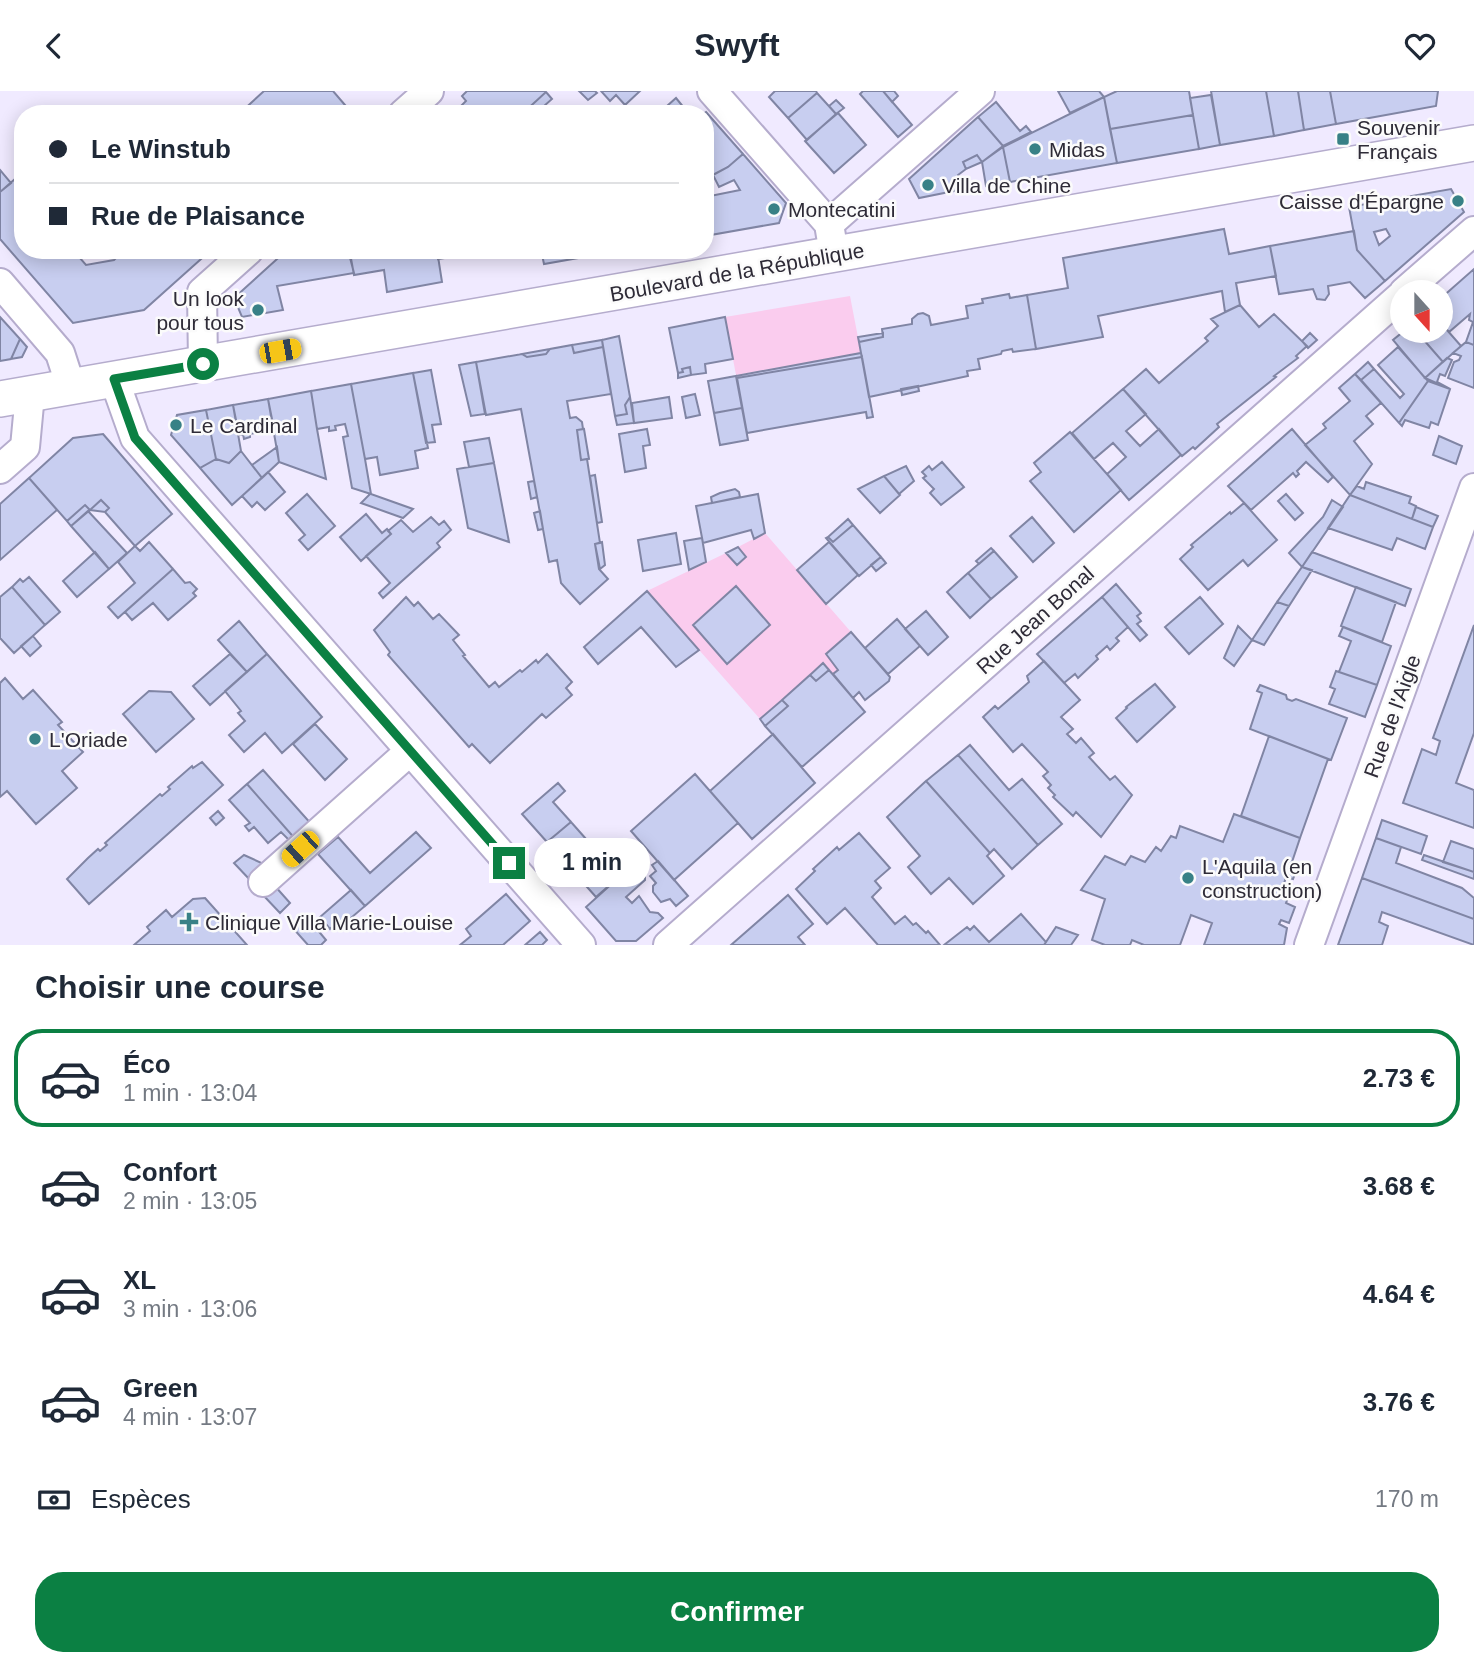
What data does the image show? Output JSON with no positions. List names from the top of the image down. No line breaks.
{"streets":{"main road":["Boulevard de la République"],"street":["Rue Jean Bonal","Rue de l'Aigle"]},"places":{"transit":["Souvenir Français"],"other":["Midas","Villa de Chine","Caisse d'Épargne","Montecatini","Un look pour tous","Le Cardinal","L'Oriade","L'Aquila (en construction)"],"health":["Clinique Villa Marie-Louise"]},"north":"bottom","page":{"header":"Swyft","banner":["Le Winstub","Rue de Plaisance"],"bubble":"1 min","heading":"Choisir une course","list":[{"name":"Éco","note":"1 min · 13:04","value":"2.73 €"},{"name":"Confort","note":"2 min · 13:05","value":"3.68 €"},{"name":"XL","note":"3 min · 13:06","value":"4.64 €"},{"name":"Green","note":"4 min · 13:07","value":"3.76 €"}],"pay":["Espèces","170 m"],"buttons":"Confirmer"}}
